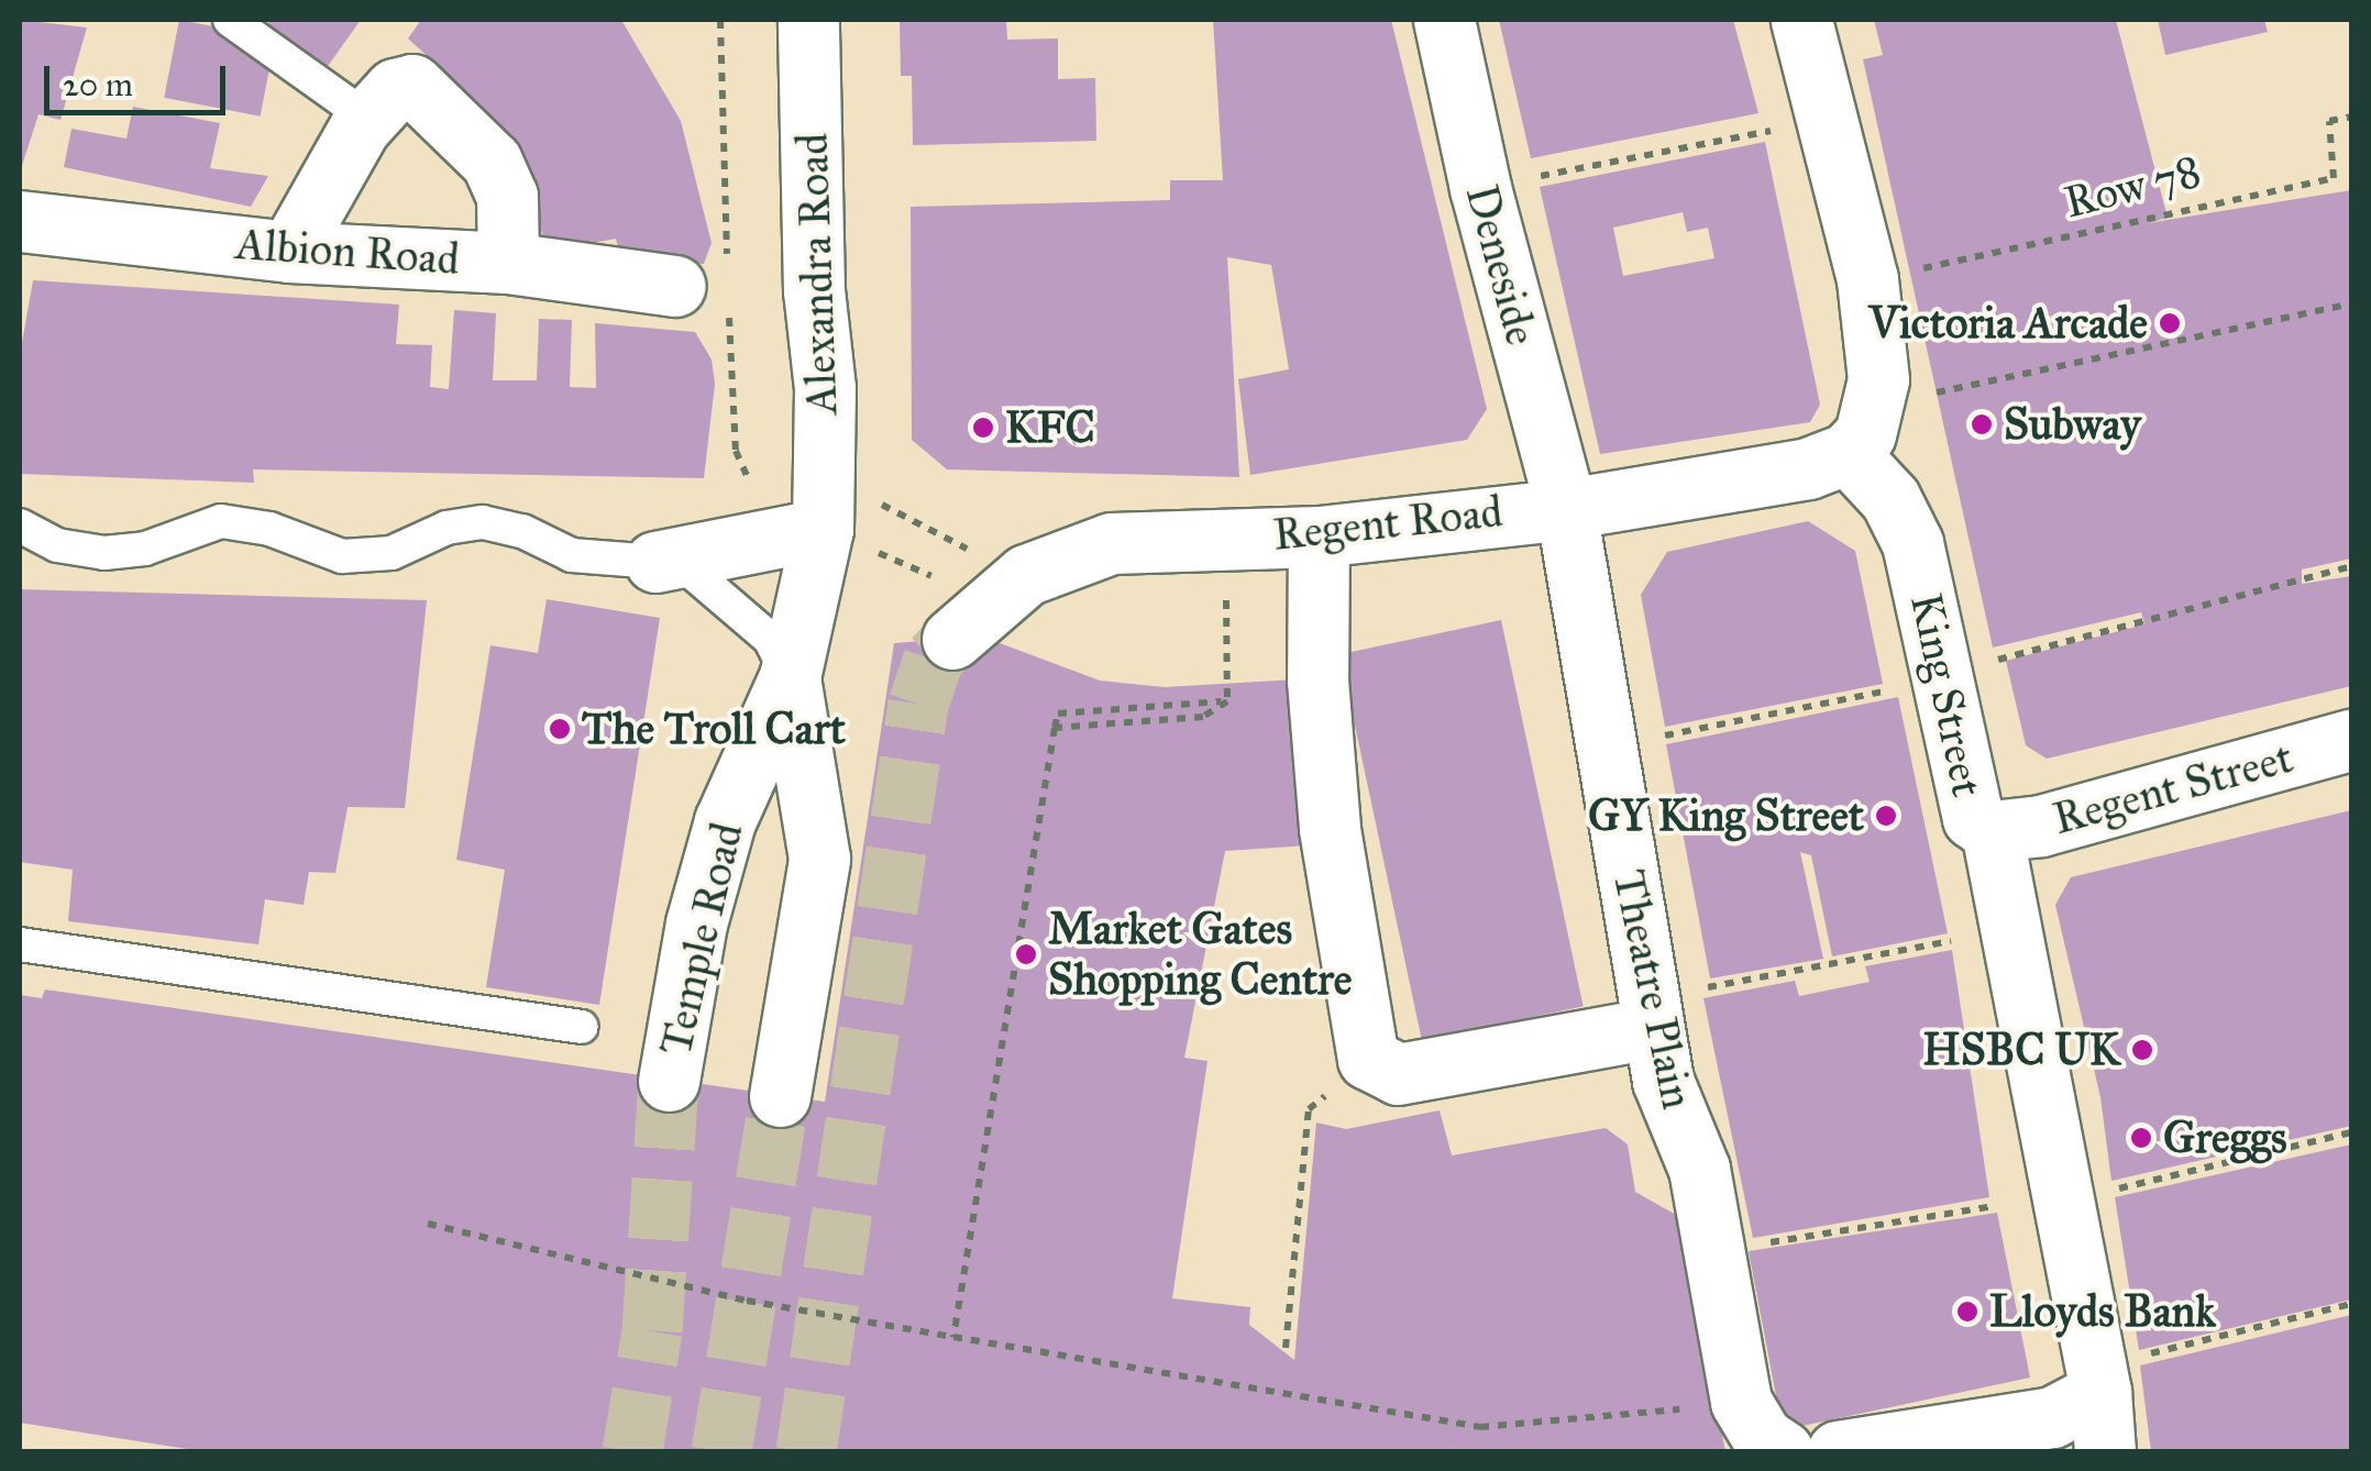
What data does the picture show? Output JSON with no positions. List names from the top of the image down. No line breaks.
{"streets":{"street":["Albion Road","Deneside","Alexandra Road","Regent Road","King Street","Regent Street","Temple Road","Theatre Plain"],"path":["Row 78"]},"crossings":[["Deneside","Regent Road"],["Deneside","Theatre Plain"],["Alexandra Road","Temple Road"],["Regent Road","King Street"],["Regent Road","Theatre Plain"],["King Street","Regent Street"]],"places":["Victoria Arcade","Subway","KFC","The Troll Cart","GY King Street","Market Gates Shopping Centre","HSBC UK","Greggs","Lloyds Bank"],"scale_bar":"20 m"}
